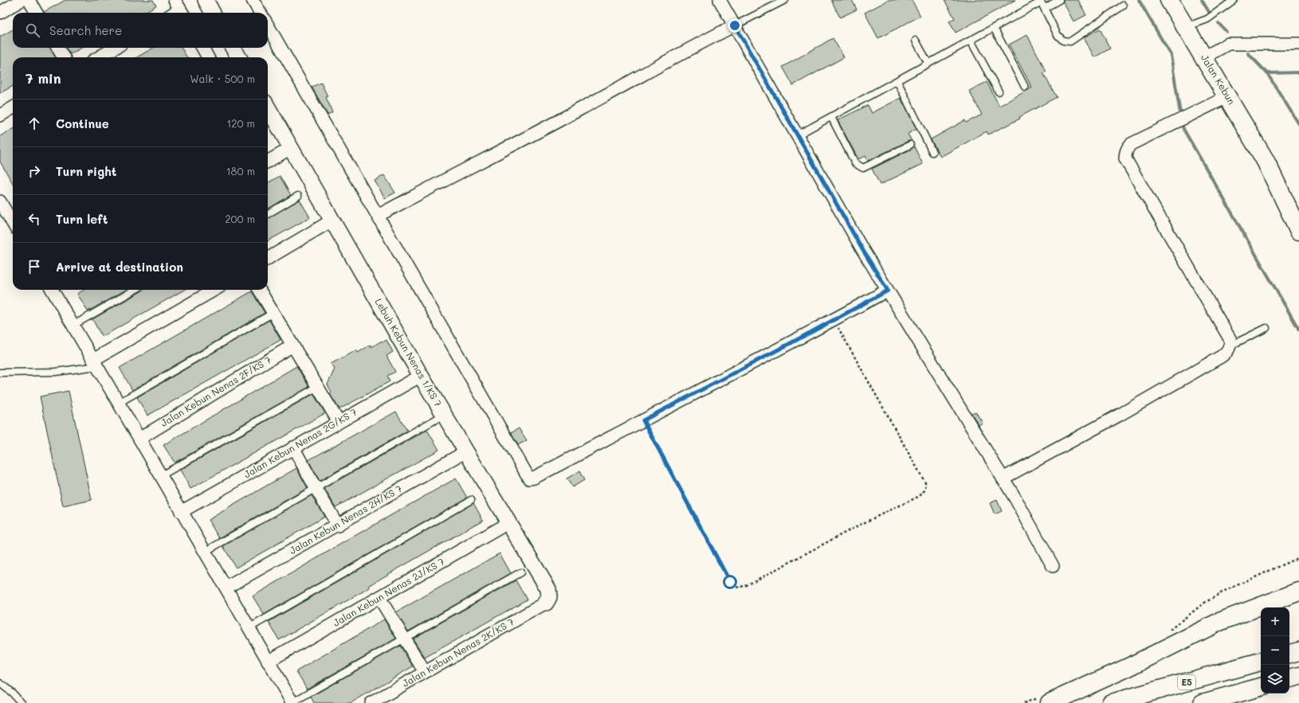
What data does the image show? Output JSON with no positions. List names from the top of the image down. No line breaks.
{"streets":{"main road":["Jalan Kebun","E5"],"street":["Lebuh Kebun Nenas 1/KS 7","Jalan Kebun Nenas 2F/KS 7","Jalan Kebun Nenas 2G/KS 7","Jalan Kebun Nenas 2H/KS 7","Jalan Kebun Nenas 2J/KS 7","Jalan Kebun Nenas 2K/KS 7"]},"crossings":[["Lebuh Kebun Nenas 1/KS 7","Jalan Kebun Nenas 2G/KS 7"],["Lebuh Kebun Nenas 1/KS 7","Jalan Kebun Nenas 2H/KS 7"],["Lebuh Kebun Nenas 1/KS 7","Jalan Kebun Nenas 2J/KS 7"],["Lebuh Kebun Nenas 1/KS 7","Jalan Kebun Nenas 2K/KS 7"]],"page":{"search":"Search here","heading":["7 min","Walk · 500 m"],"list":[["Continue","120 m"],["Turn right","180 m"],["Turn left","200 m"],"Arrive at destination"],"map_buttons":["+","−"]}}
